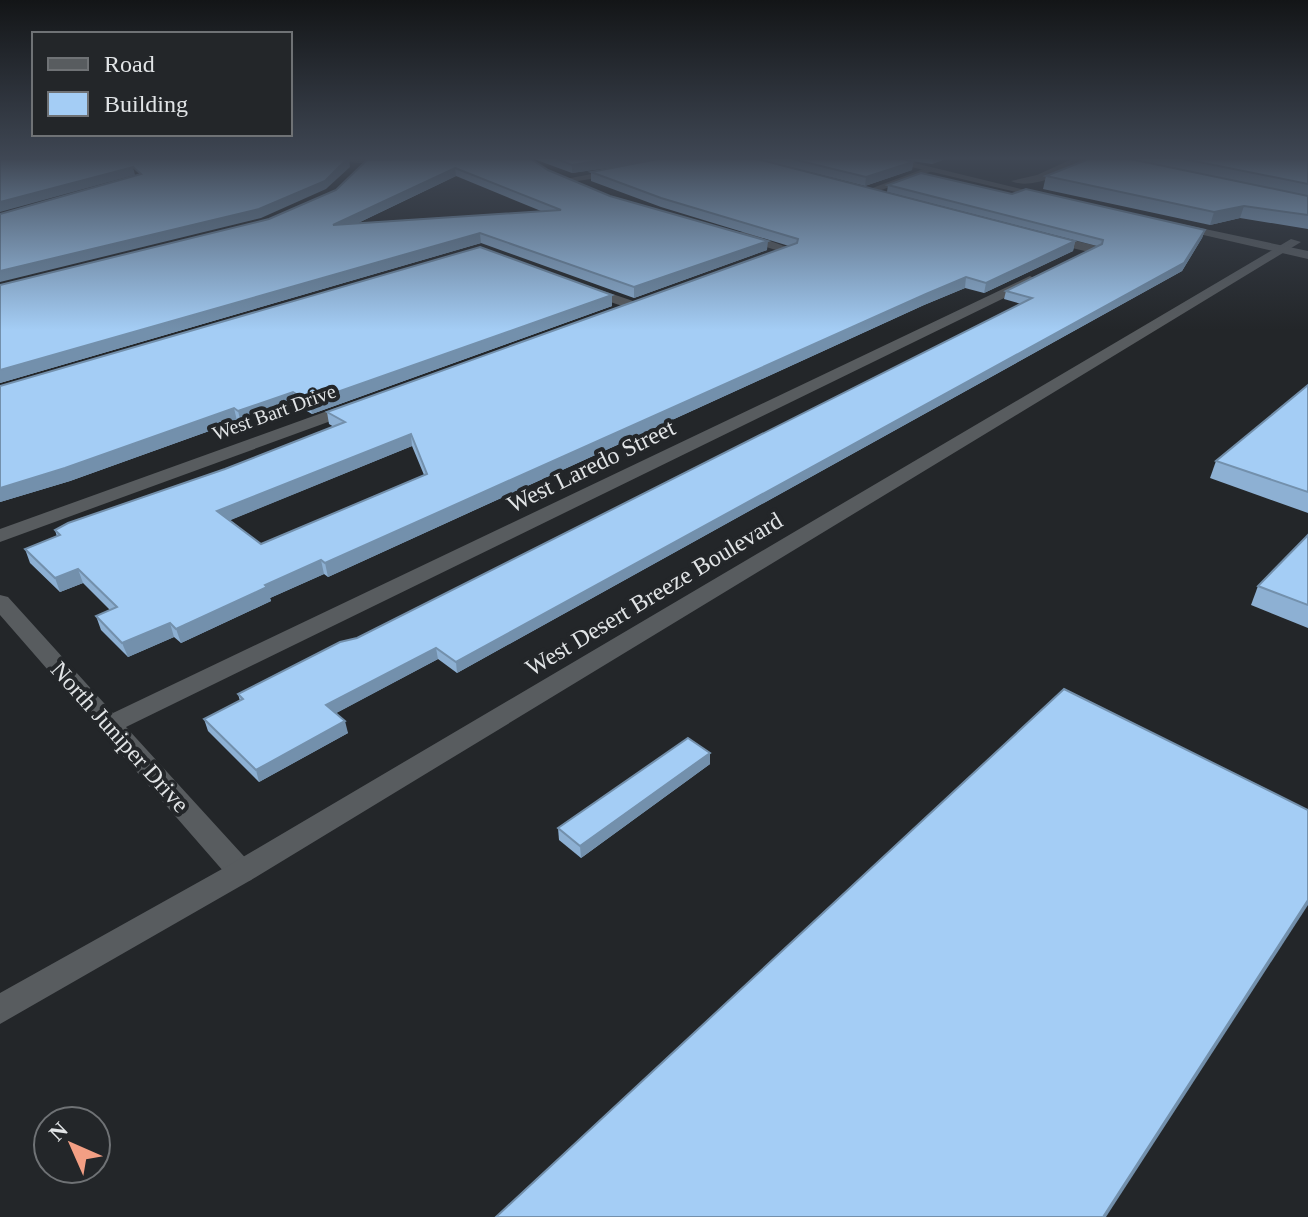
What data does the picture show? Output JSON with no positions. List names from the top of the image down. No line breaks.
{"streets":{"street":["West Bart Drive","West Laredo Street","West Desert Breeze Boulevard","North Juniper Drive"]},"crossings":[["West Laredo Street","North Juniper Drive"],["West Desert Breeze Boulevard","North Juniper Drive"]],"legend":["Road","Building"],"north":"top left"}
